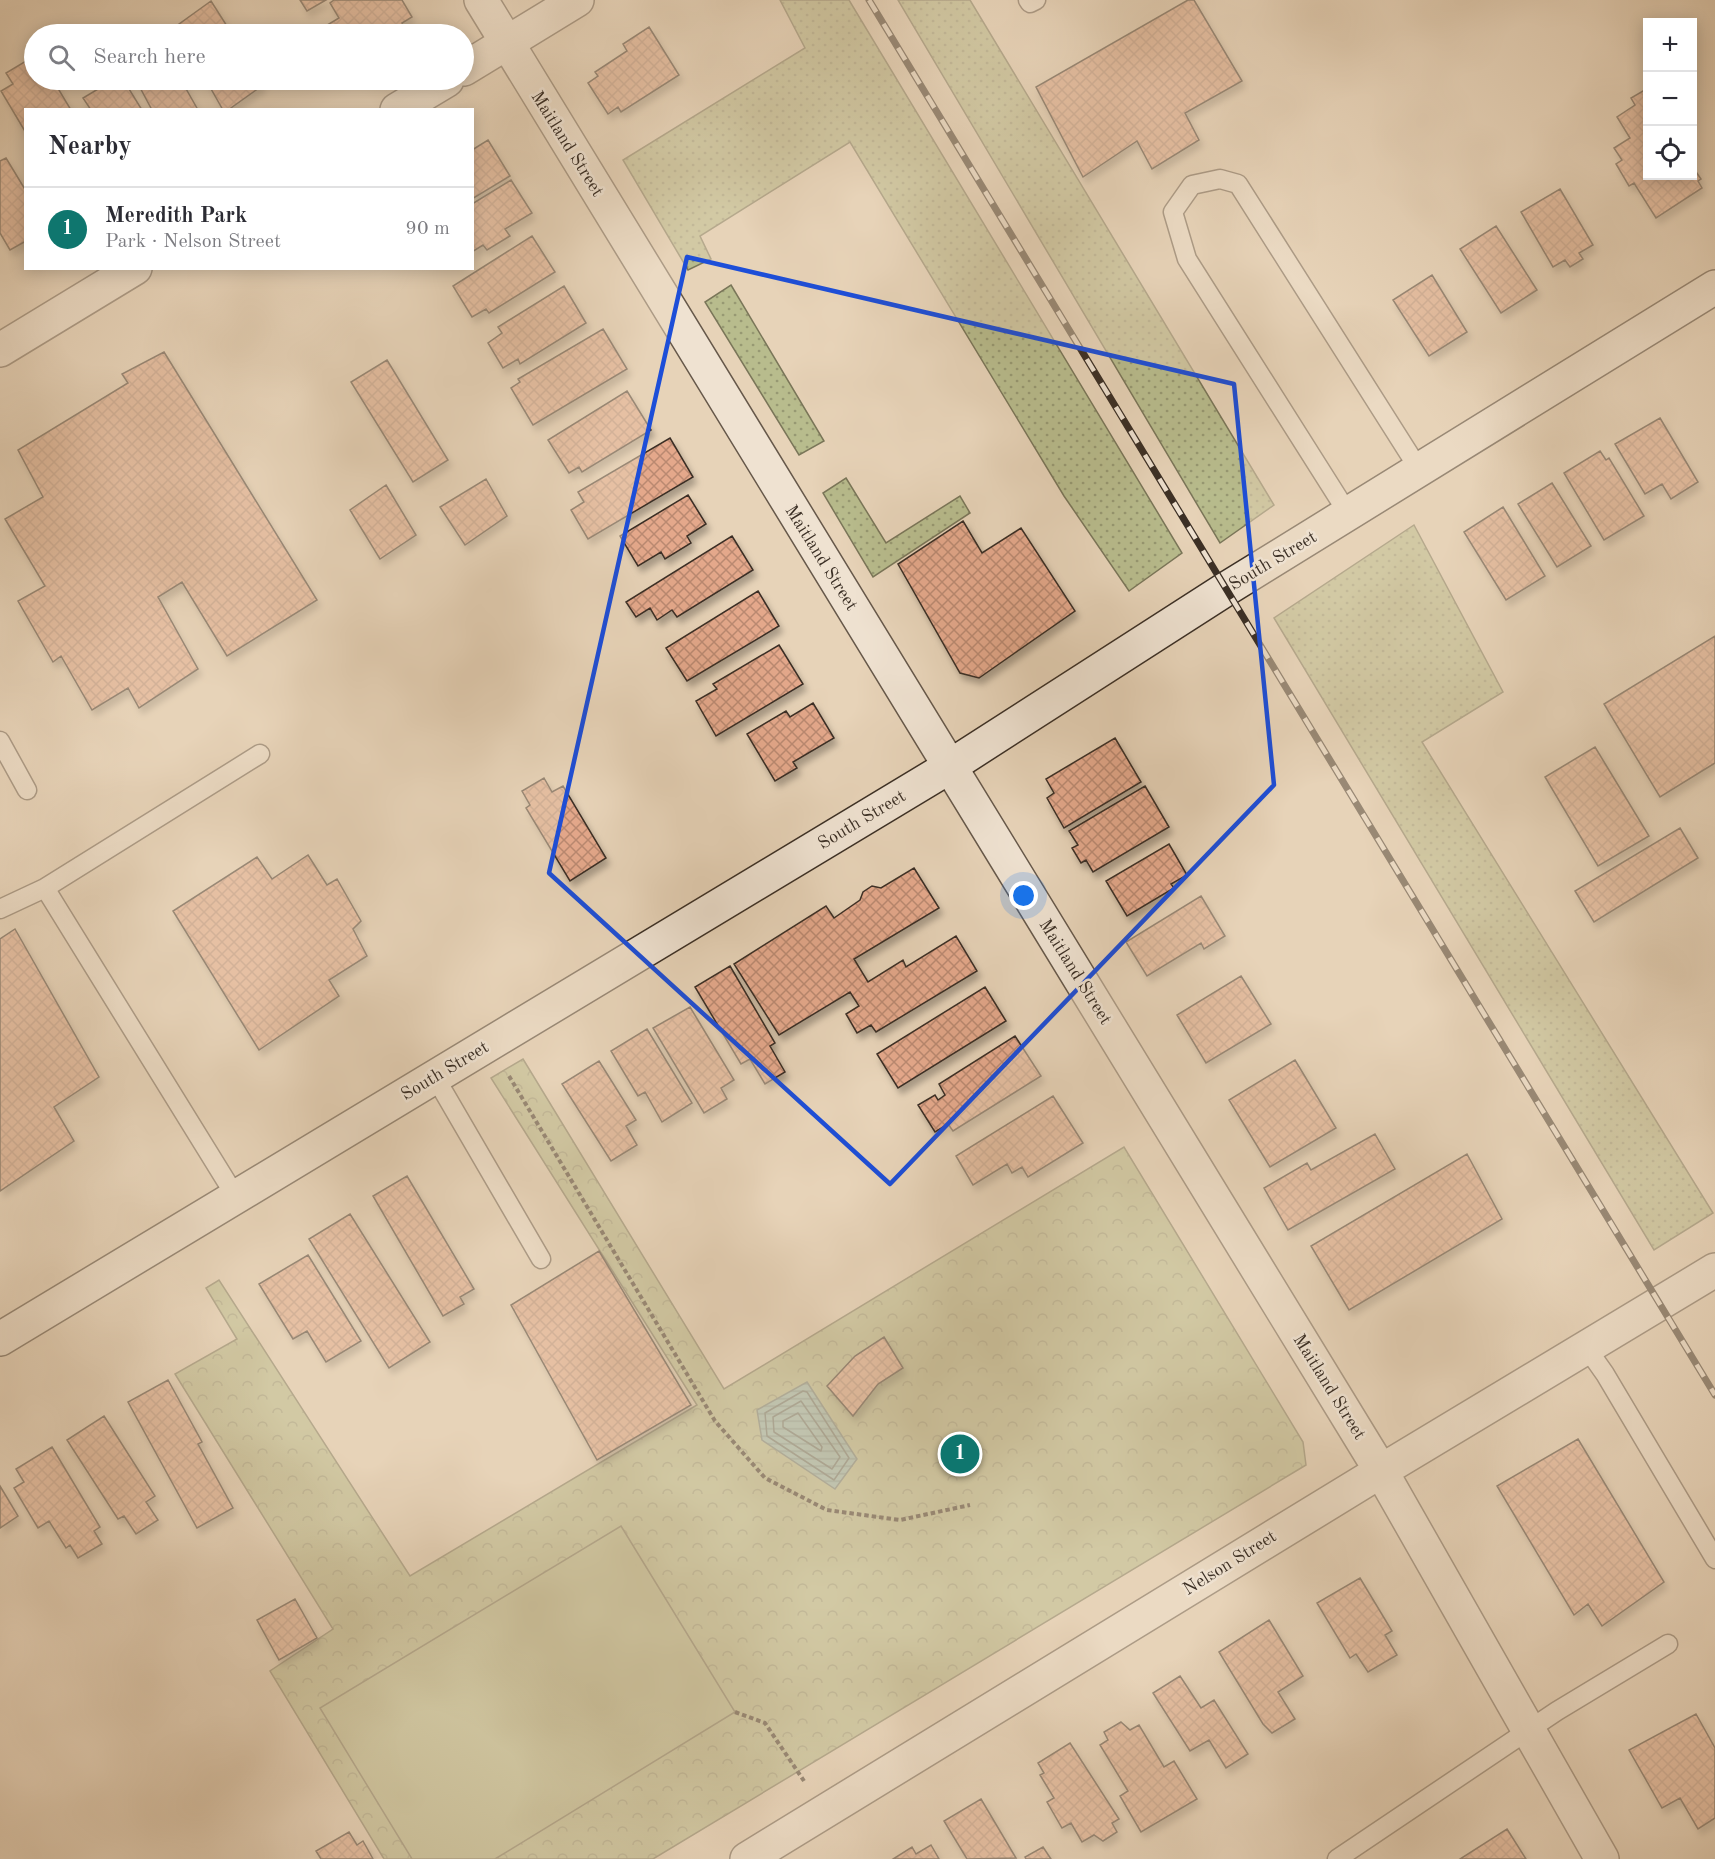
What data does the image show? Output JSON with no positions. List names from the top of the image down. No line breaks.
{"streets":{"street":["Maitland Street","South Street","Nelson Street"]},"crossings":[["Maitland Street","South Street"],["Maitland Street","Nelson Street"]],"page":{"map_buttons":["+","−"],"search":"Search here","heading":"Nearby","list":[{"mark":"1","name":"Meredith Park","note":"Park · Nelson Street","value":"90 m"}],"pins":"1"}}
